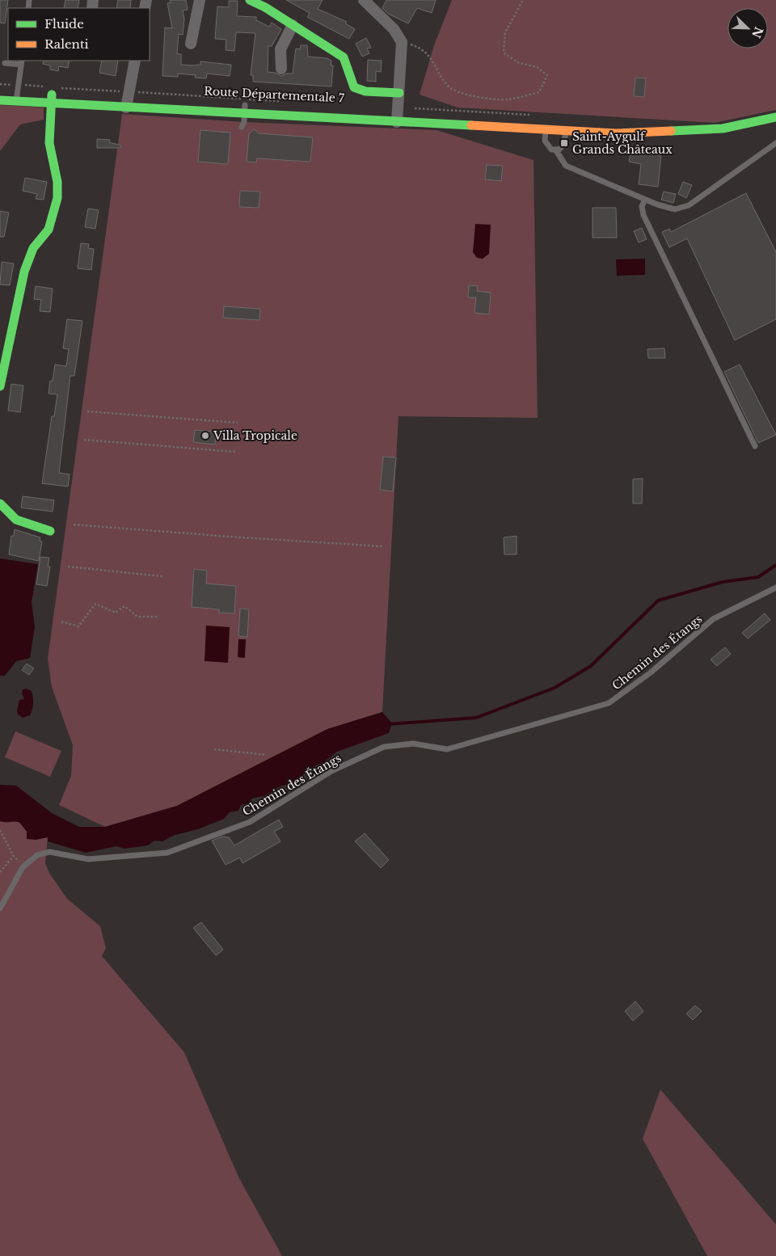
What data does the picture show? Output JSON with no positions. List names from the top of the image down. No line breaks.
{"streets":{"main road":["Route Départementale 7"],"lane":["Chemin des Étangs"]},"places":{"transit":["Saint-Aygulf Grands Châteaux"],"other":["Villa Tropicale"]},"legend":["Fluide","Ralenti"],"north":"bottom right"}
